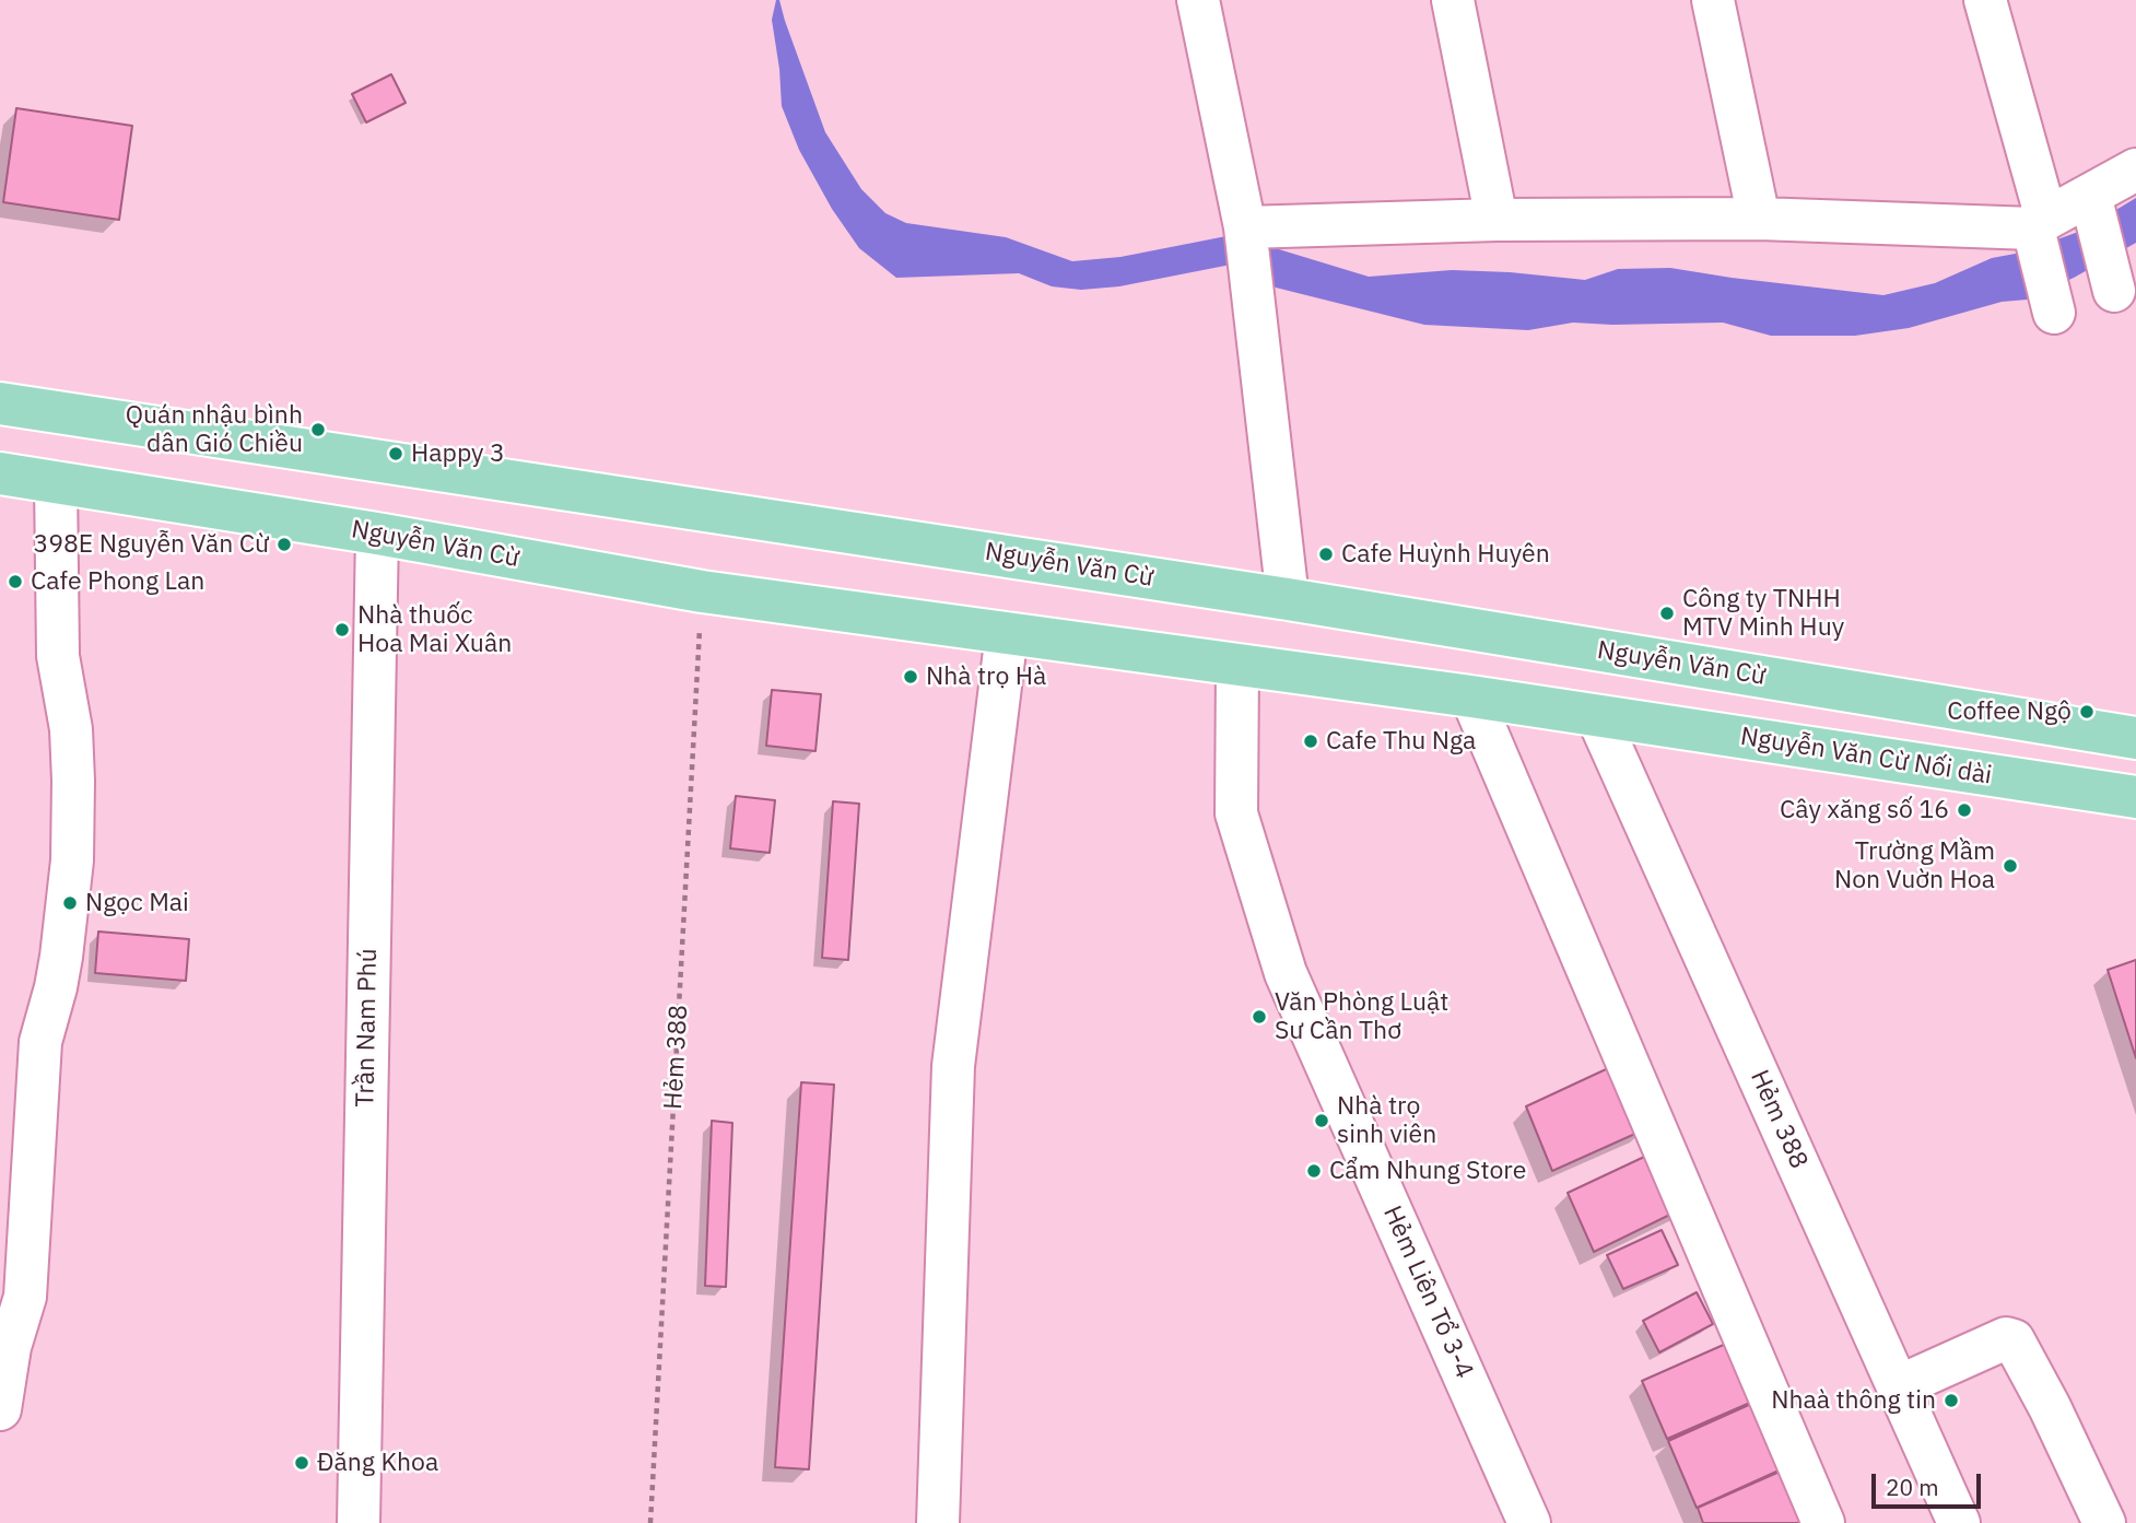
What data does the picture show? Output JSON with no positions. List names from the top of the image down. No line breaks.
{"streets":{"main road":["Nguyễn Văn Cừ","Nguyễn Văn Cừ Nối dài"],"street":["Trần Nam Phú","Hẻm 388","Hẻm Liên Tổ 3-4"]},"crossings":[["Nguyễn Văn Cừ","Nguyễn Văn Cừ Nối dài"],["Nguyễn Văn Cừ","Trần Nam Phú"],["Nguyễn Văn Cừ","Hẻm 388"],["Nguyễn Văn Cừ","Hẻm Liên Tổ 3-4"],["Nguyễn Văn Cừ Nối dài","Hẻm 388"]],"places":["Quán nhậu bình dân Gió Chiều","Happy 3","398E Nguyễn Văn Cừ","Cafe Huỳnh Huyên","Cafe Phong Lan","Công ty TNHH MTV Minh Huy","Nhà thuốc Hoa Mai Xuân","Nhà trọ Hà","Coffee Ngộ","Cafe Thu Nga","Cây xăng số 16","Trường Mầm Non Vuờn Hoa","Ngọc Mai","Văn Phòng Luật Sư Cần Thơ","Nhà trọ sinh viên","Cẩm Nhung Store","Nhaà thông tin","Đăng Khoa"],"scale_bar":"20 m"}
